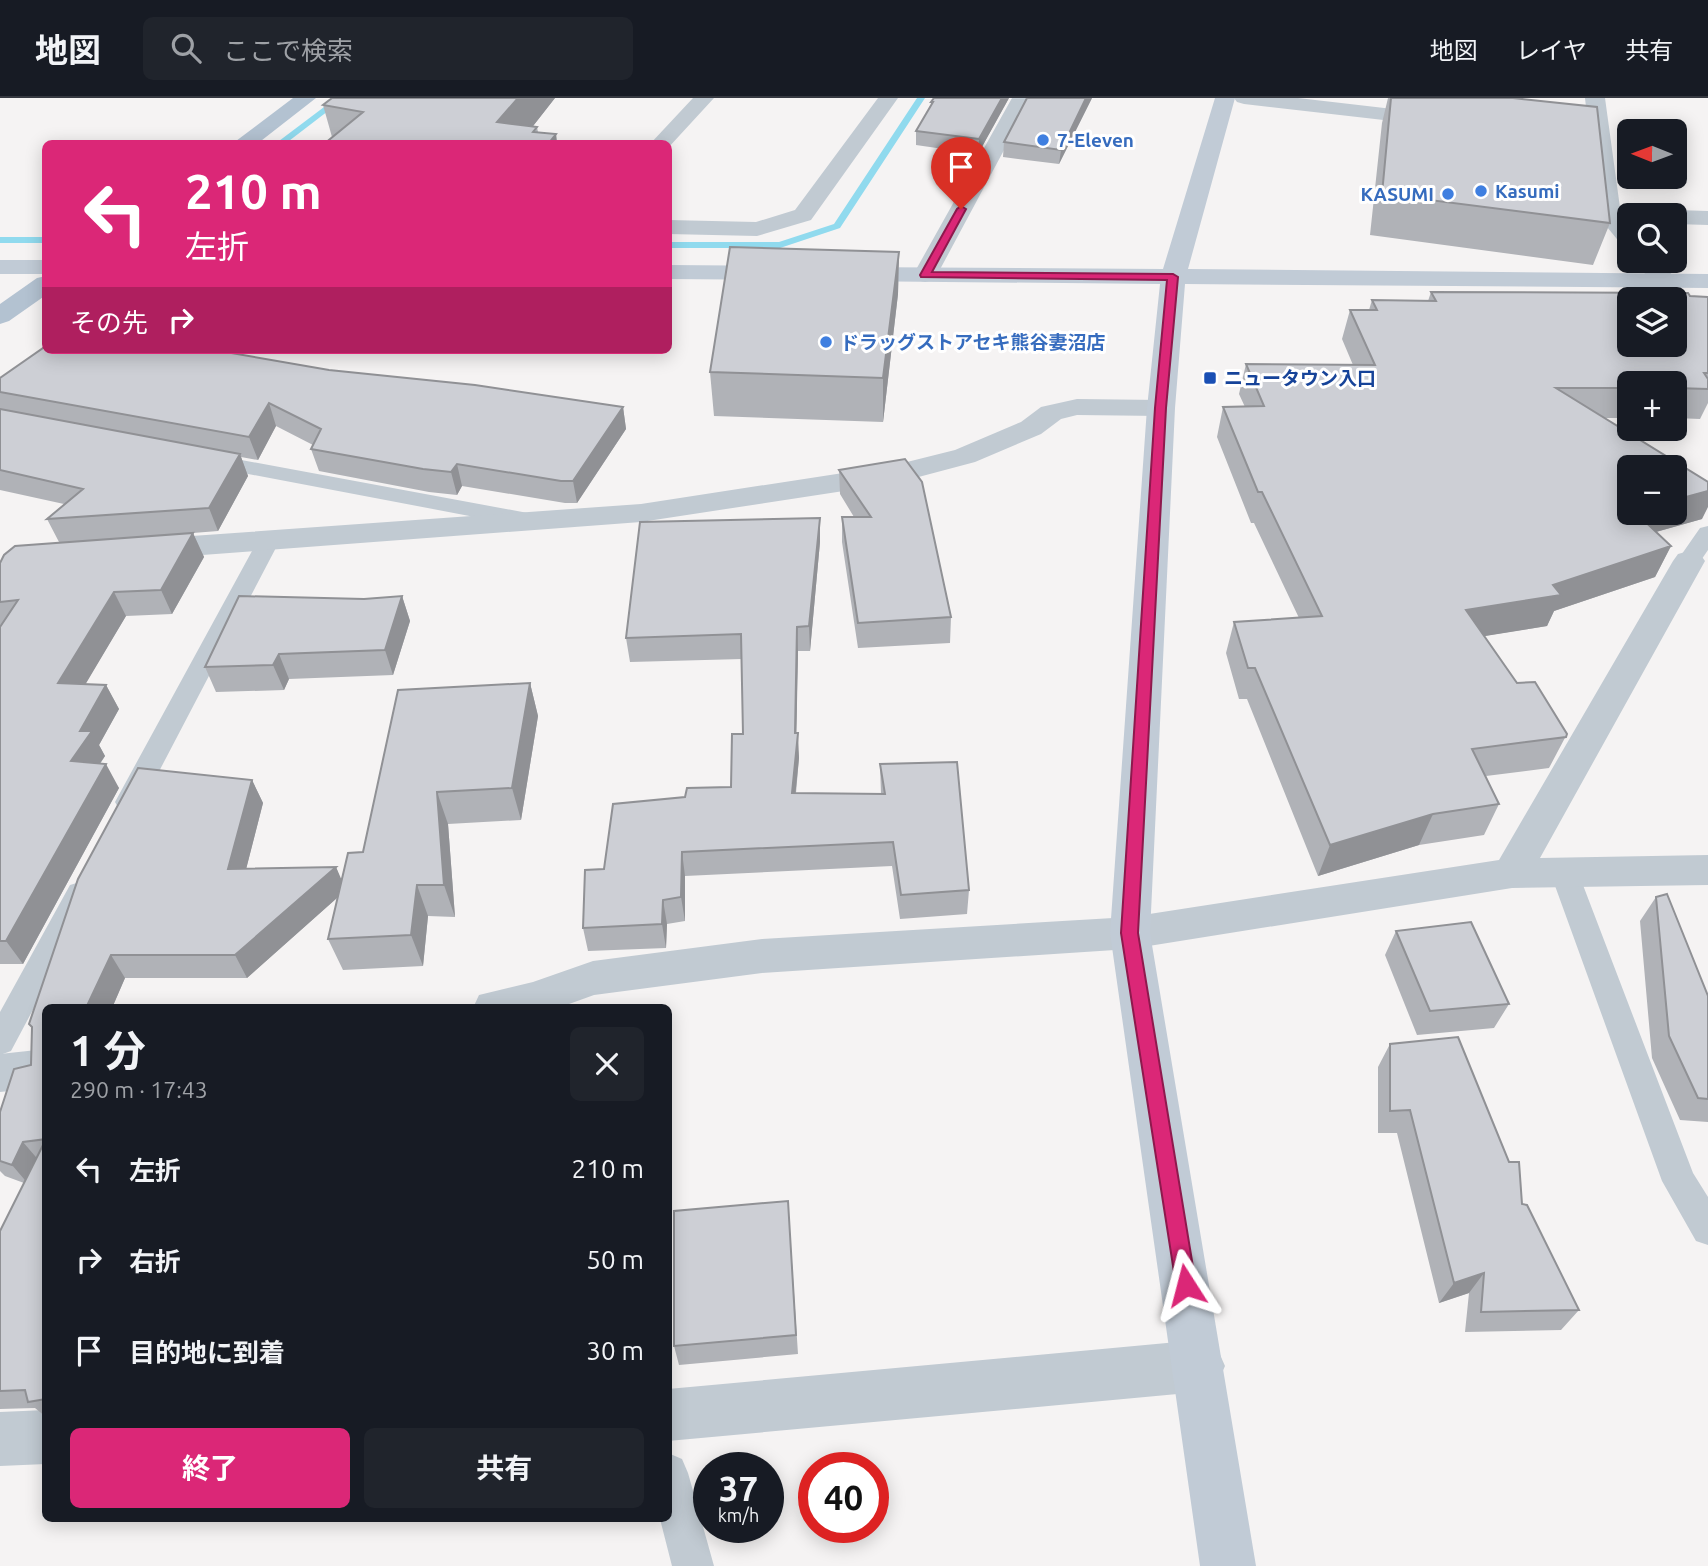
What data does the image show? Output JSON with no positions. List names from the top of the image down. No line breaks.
{"places":{"other":["7-Eleven","Kasumi","KASUMI","ドラッグストアセキ熊谷妻沼店"],"transit":["ニュータウン入口"]},"north":"left","page":{"header":"地図","search":"ここで検索","nav":["地図","レイヤ","共有"],"map_buttons":["+","−"],"turn":["210 m","左折"],"then":"その先","heading":["1 分","290 m · 17:43"],"list":[{"name":"左折","value":"210 m"},{"name":"右折","value":"50 m"},{"name":"目的地に到着","value":"30 m"}],"buttons":["終了","共有"],"speed":"37 km/h","limit":"40"}}
